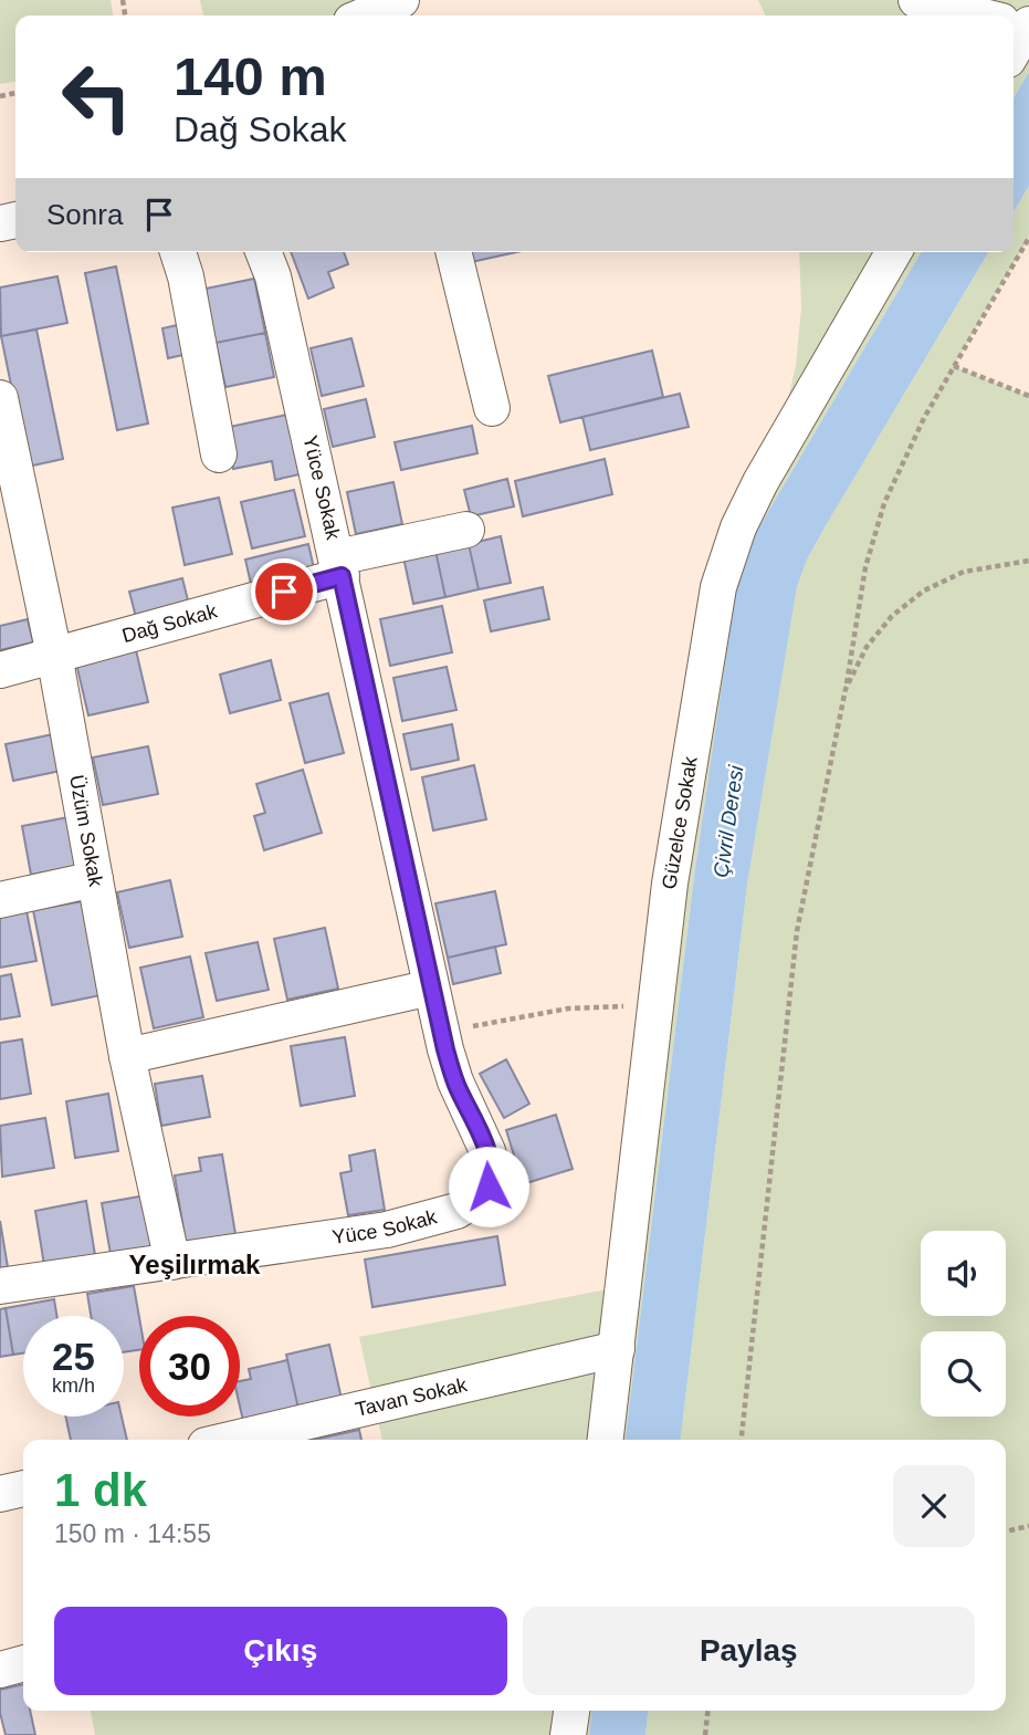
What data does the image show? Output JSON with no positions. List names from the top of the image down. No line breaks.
{"streets":{"street":["Yüce Sokak","Dağ Sokak","Güzelce Sokak","Üzüm Sokak","Tavan Sokak"]},"crossings":[["Yüce Sokak","Dağ Sokak"],["Yüce Sokak","Üzüm Sokak"],["Dağ Sokak","Üzüm Sokak"],["Güzelce Sokak","Tavan Sokak"]],"districts":["Yeşilırmak"],"water":["Çivril Deresi"],"page":{"turn":["140 m","Dağ Sokak"],"then":"Sonra","speed":"25 km/h","limit":"30","heading":["1 dk","150 m · 14:55"],"buttons":["Çıkış","Paylaş"]}}
